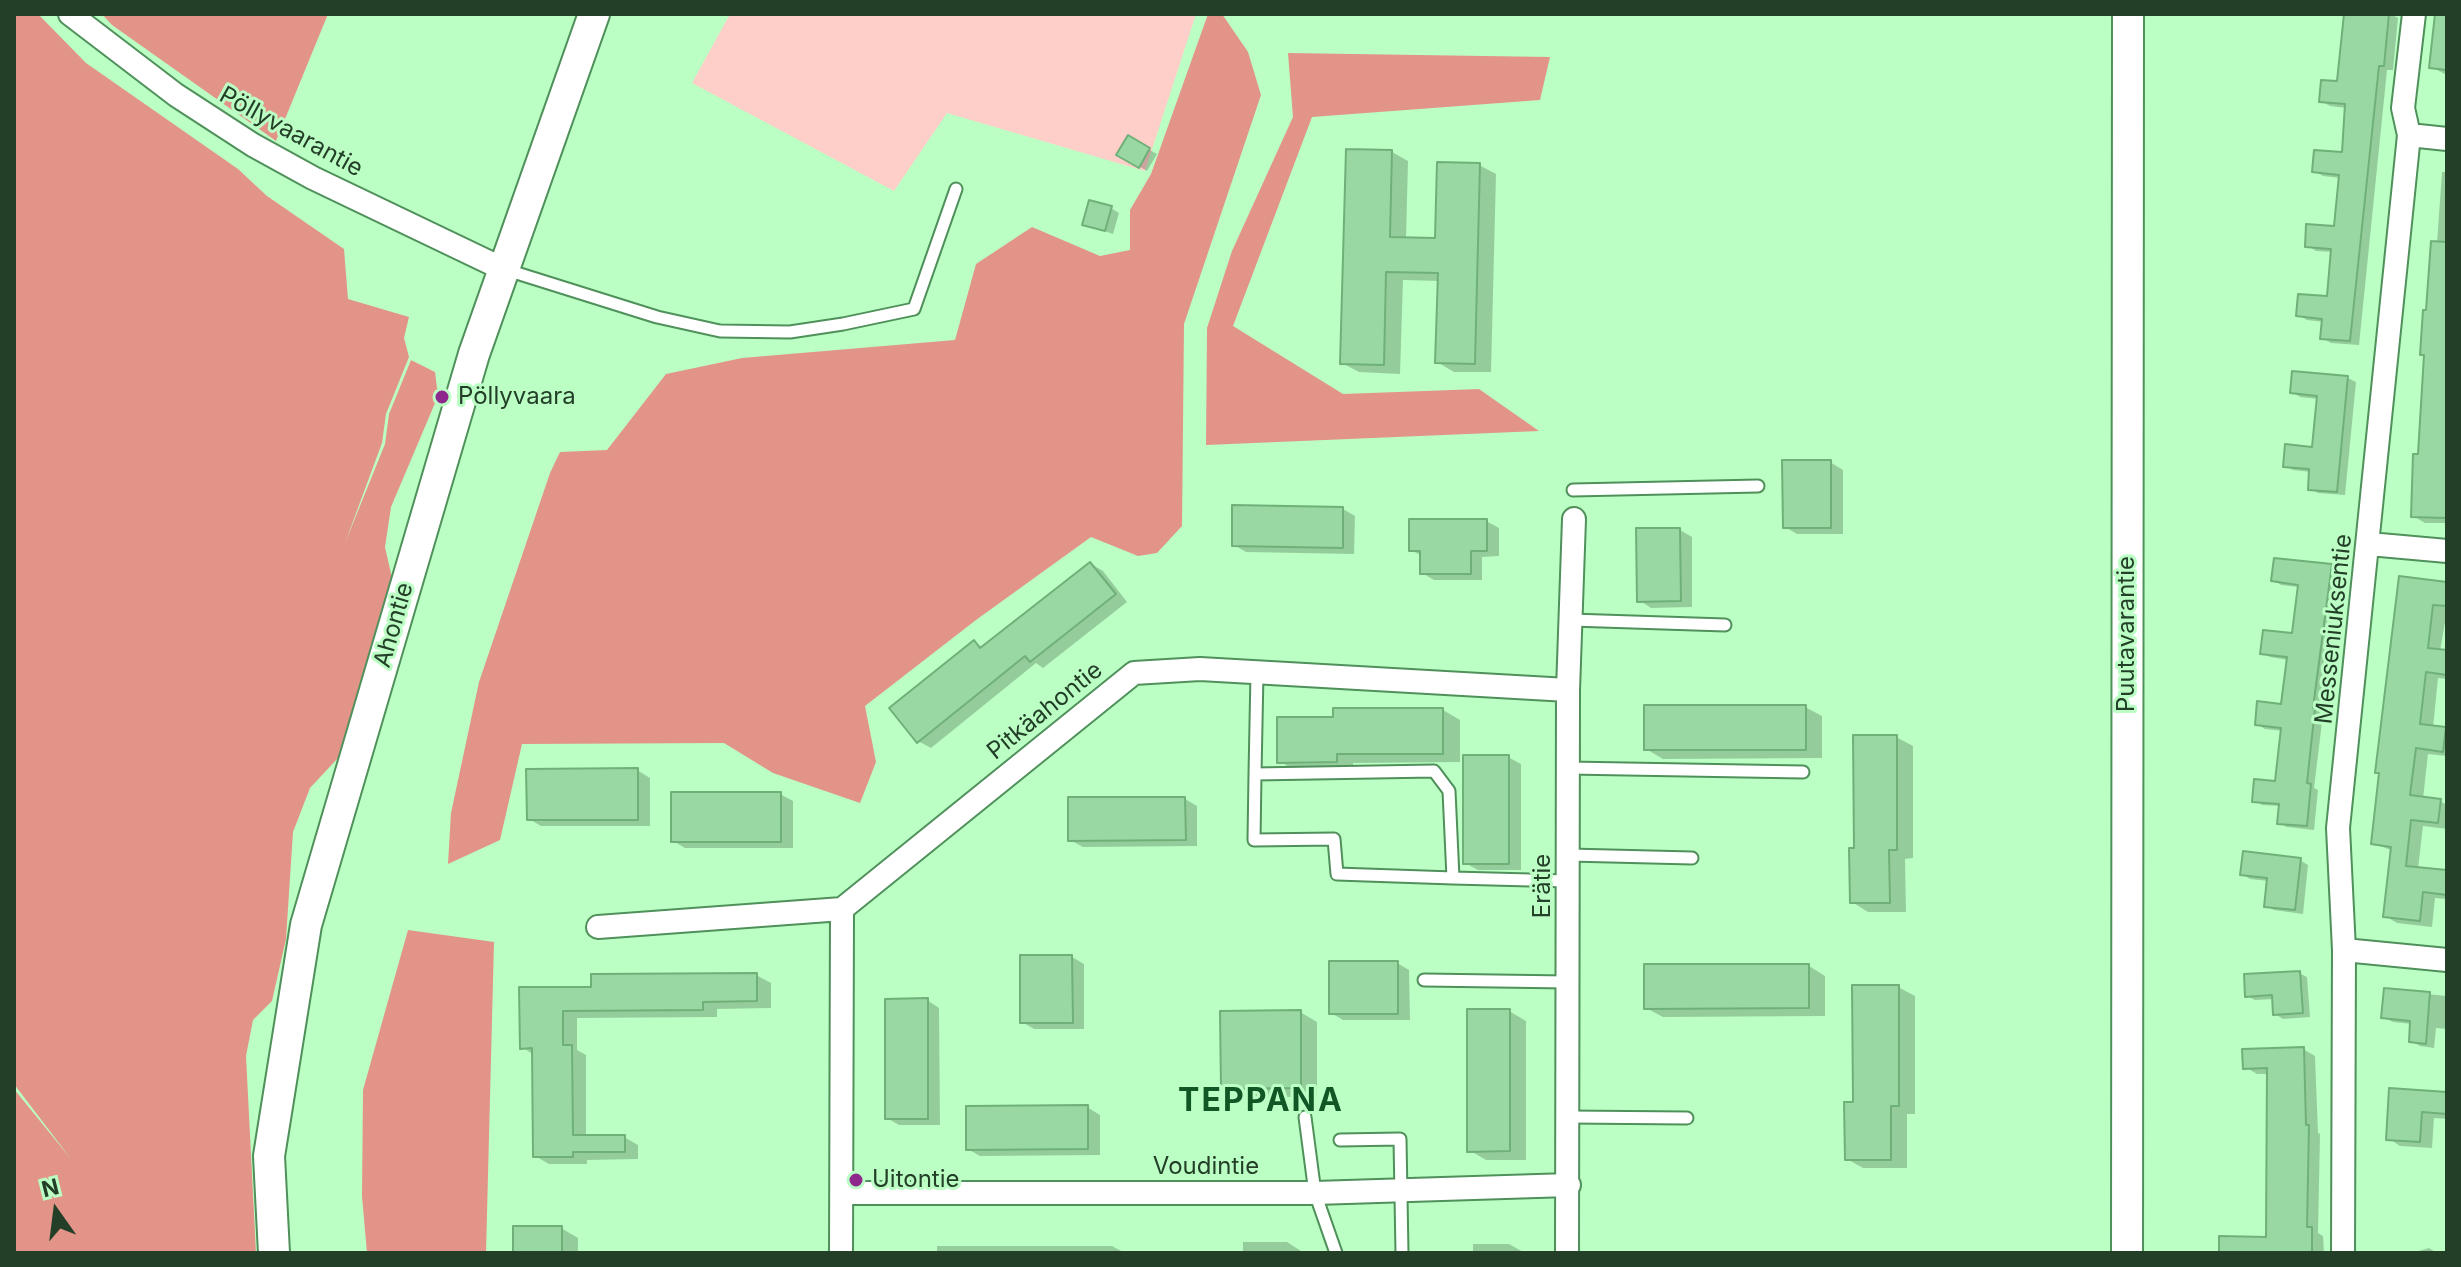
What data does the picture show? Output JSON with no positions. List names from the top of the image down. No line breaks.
{"streets":{"street":["Pöllyvaarantie","Ahontie","Messeniuksentie","Puutavarantie","Pitkäahontie","Erätie","Voudintie"]},"crossings":[["Pöllyvaarantie","Ahontie"],["Pitkäahontie","Erätie"],["Erätie","Voudintie"]],"districts":["TEPPANA"],"places":["Pöllyvaara","Uitontie"],"north":"top"}
